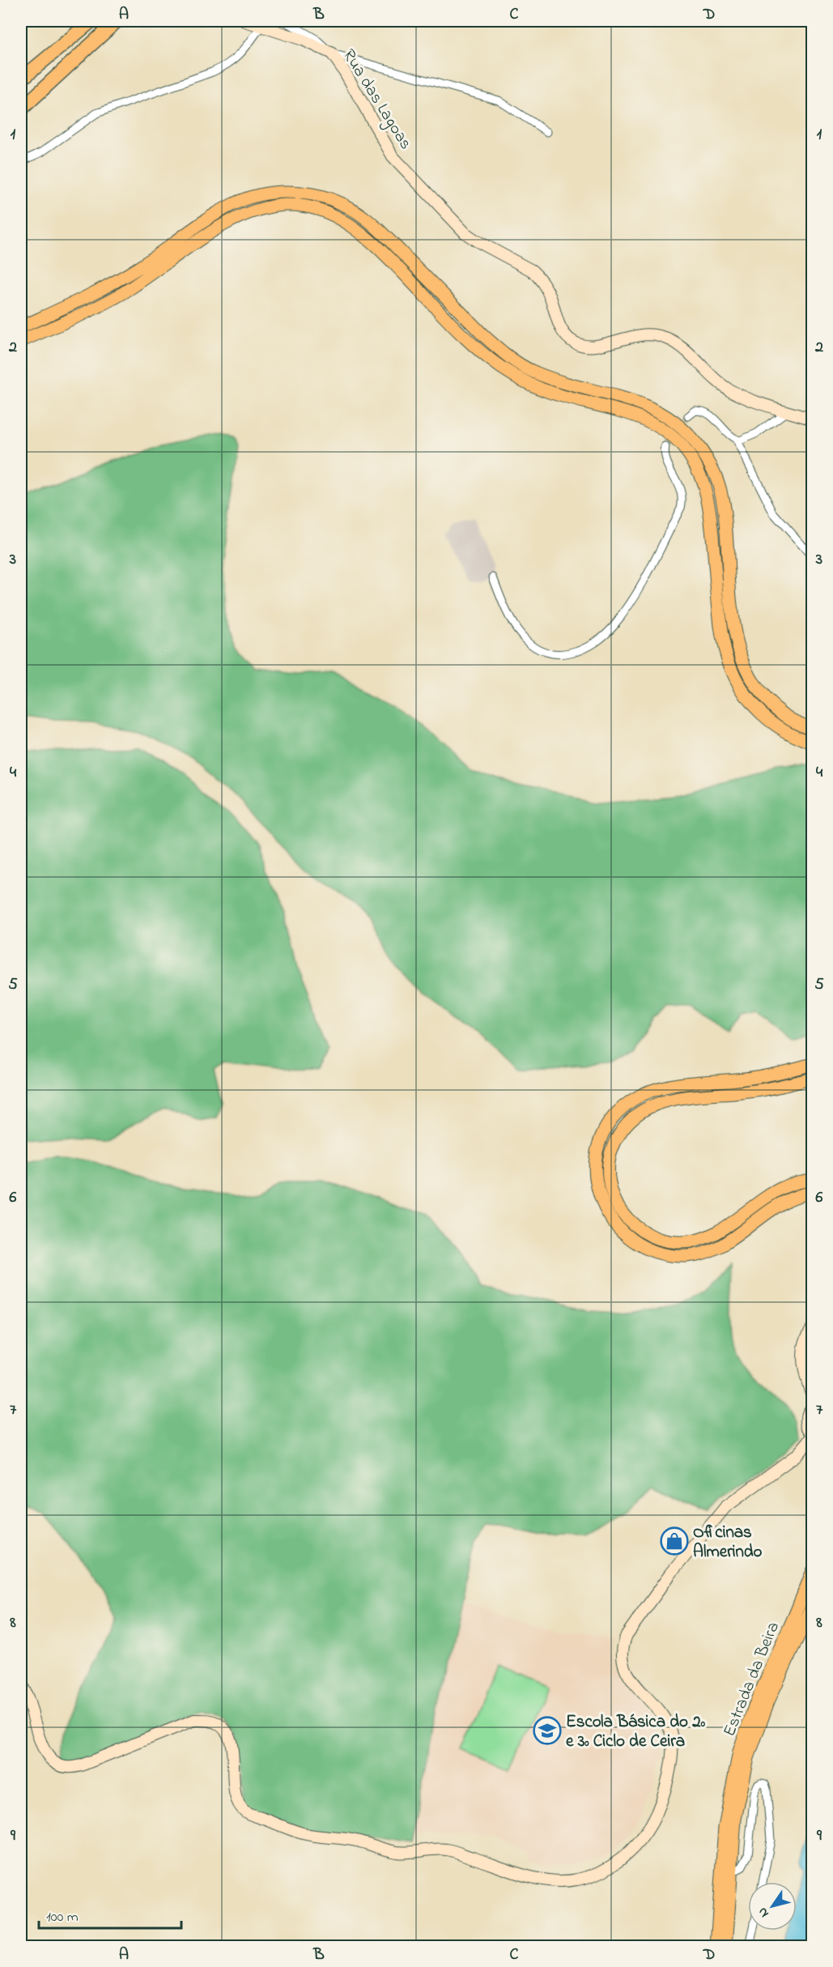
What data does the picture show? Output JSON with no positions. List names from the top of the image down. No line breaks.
{"streets":{"main road":["Estrada da Beira"],"street":["Rua das Lagoas"]},"places":{"shop":["Oficinas Almerindo"],"school or university":["Escola Básica do 2º e 3º Ciclo de Ceira"]},"scale_bar":"100 m","north":"bottom left","grid":{"columns":["A","B","C","D"],"rows":["1","2","3","4","5","6","7","8","9"]}}
